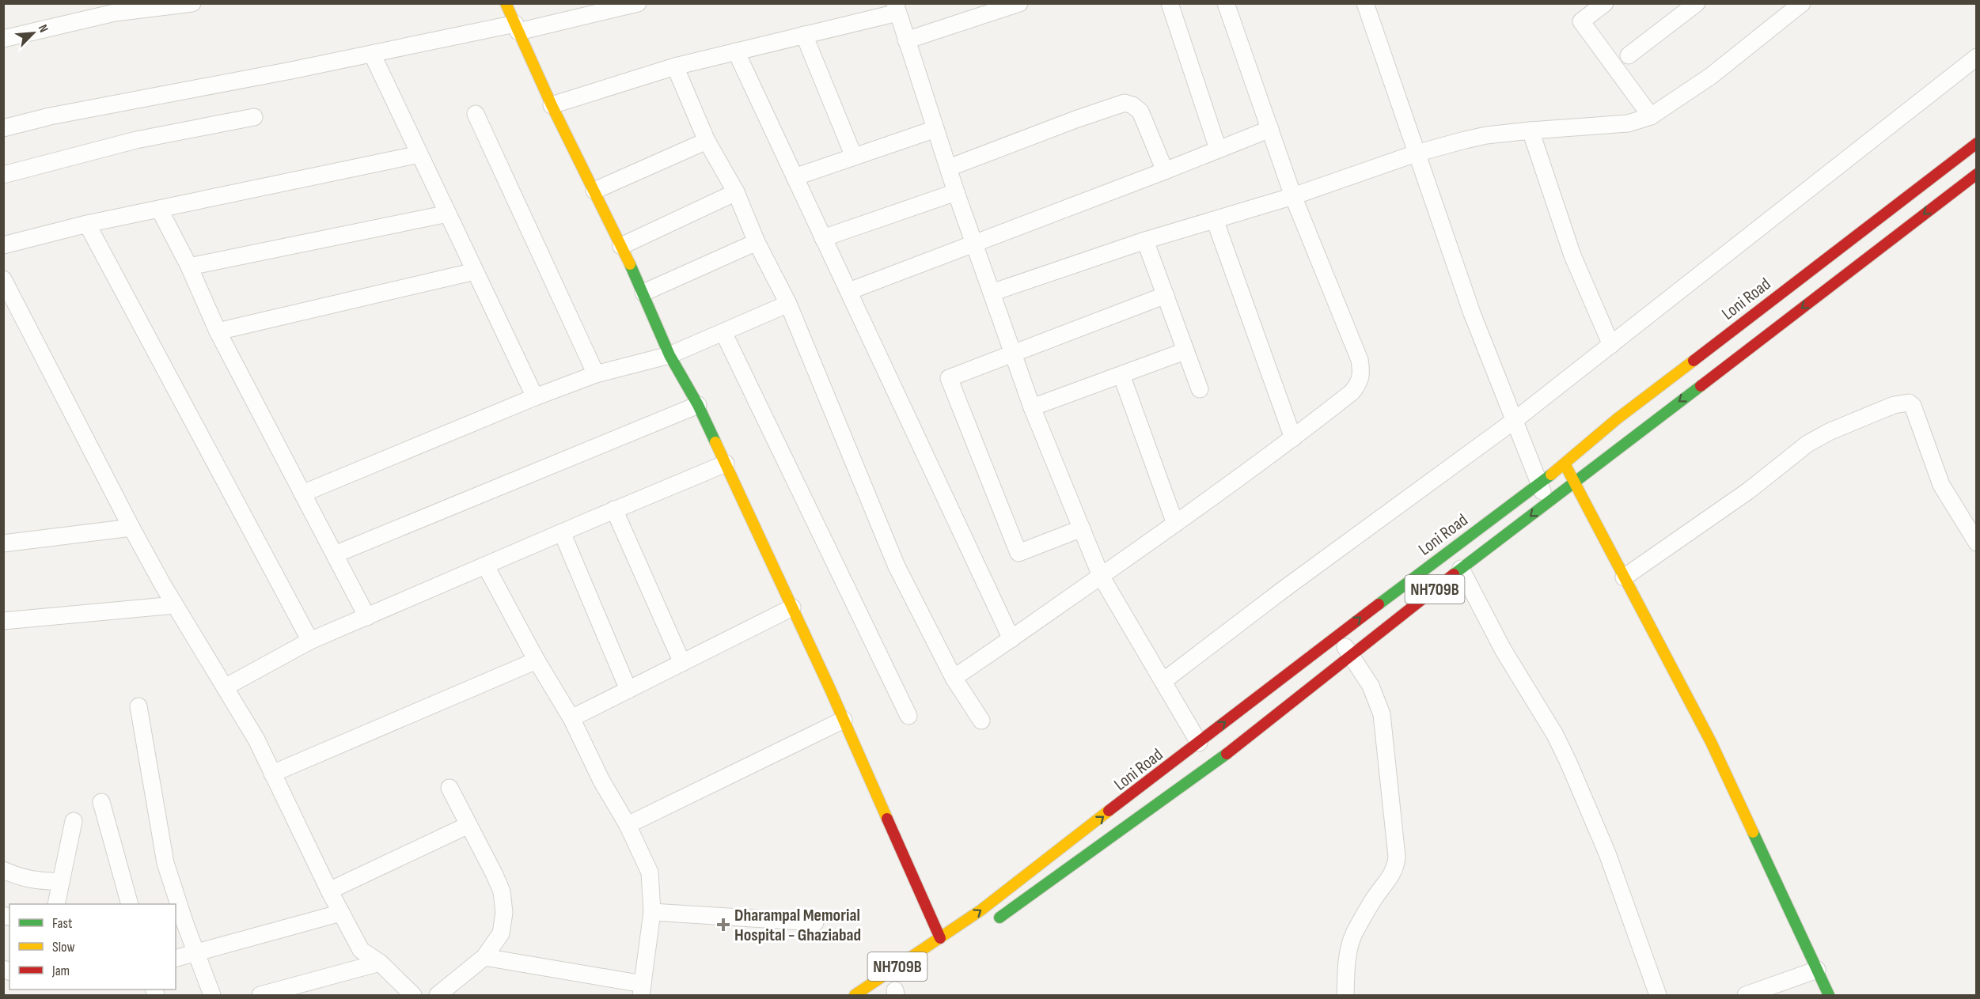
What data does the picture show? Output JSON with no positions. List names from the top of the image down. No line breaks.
{"streets":{"main road":["Loni Road","NH709B"]},"places":{"health":["Dharampal Memorial Hospital - Ghaziabad"]},"legend":["Fast","Slow","Jam"],"north":"top right"}
